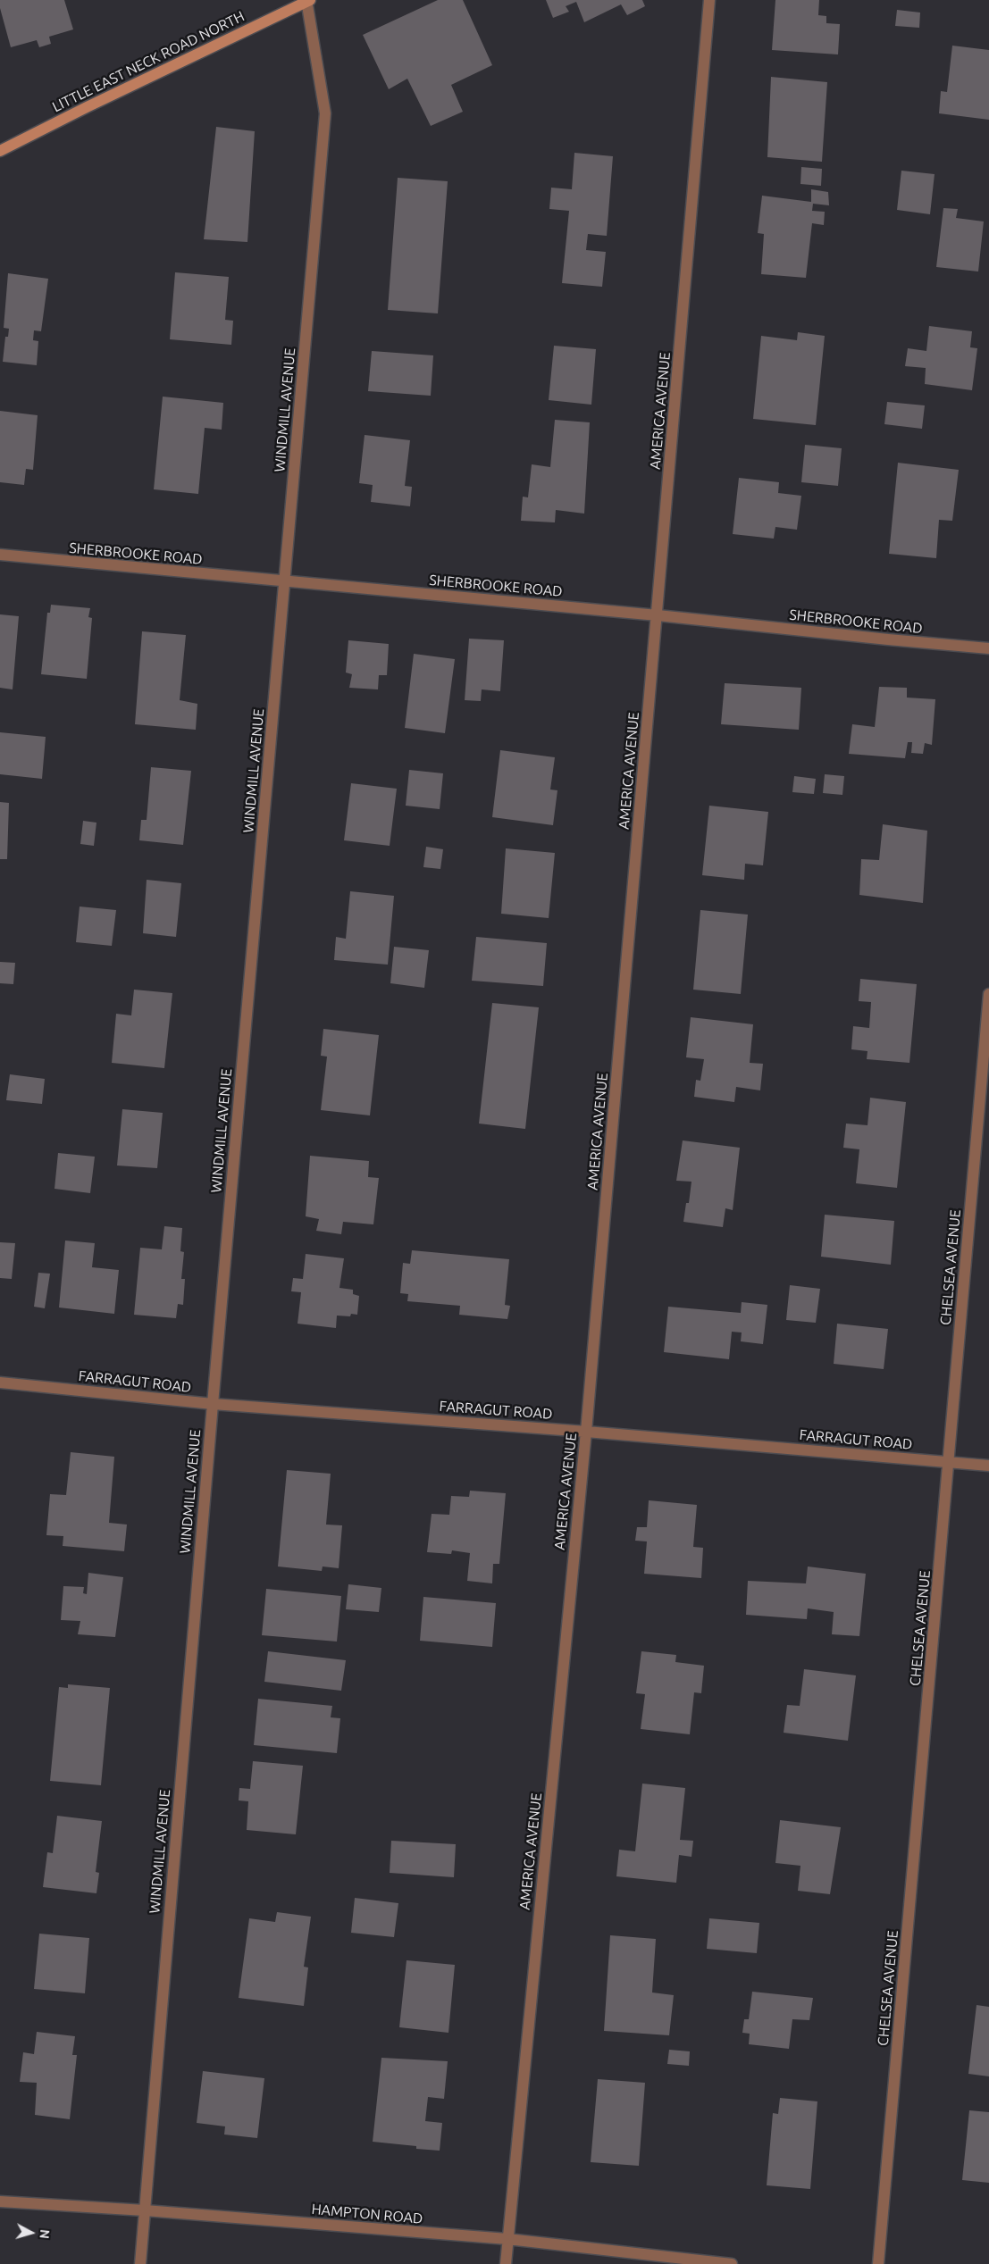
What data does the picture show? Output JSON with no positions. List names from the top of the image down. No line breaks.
{"streets":{"main road":["LITTLE EAST NECK ROAD NORTH"],"street":["WINDMILL AVENUE","AMERICA AVENUE","SHERBROOKE ROAD","CHELSEA AVENUE","FARRAGUT ROAD","HAMPTON ROAD"]},"crossings":[["LITTLE EAST NECK ROAD NORTH","WINDMILL AVENUE"],["WINDMILL AVENUE","SHERBROOKE ROAD"],["WINDMILL AVENUE","FARRAGUT ROAD"],["WINDMILL AVENUE","HAMPTON ROAD"],["AMERICA AVENUE","SHERBROOKE ROAD"],["AMERICA AVENUE","FARRAGUT ROAD"],["AMERICA AVENUE","HAMPTON ROAD"],["CHELSEA AVENUE","FARRAGUT ROAD"]],"north":"right"}
